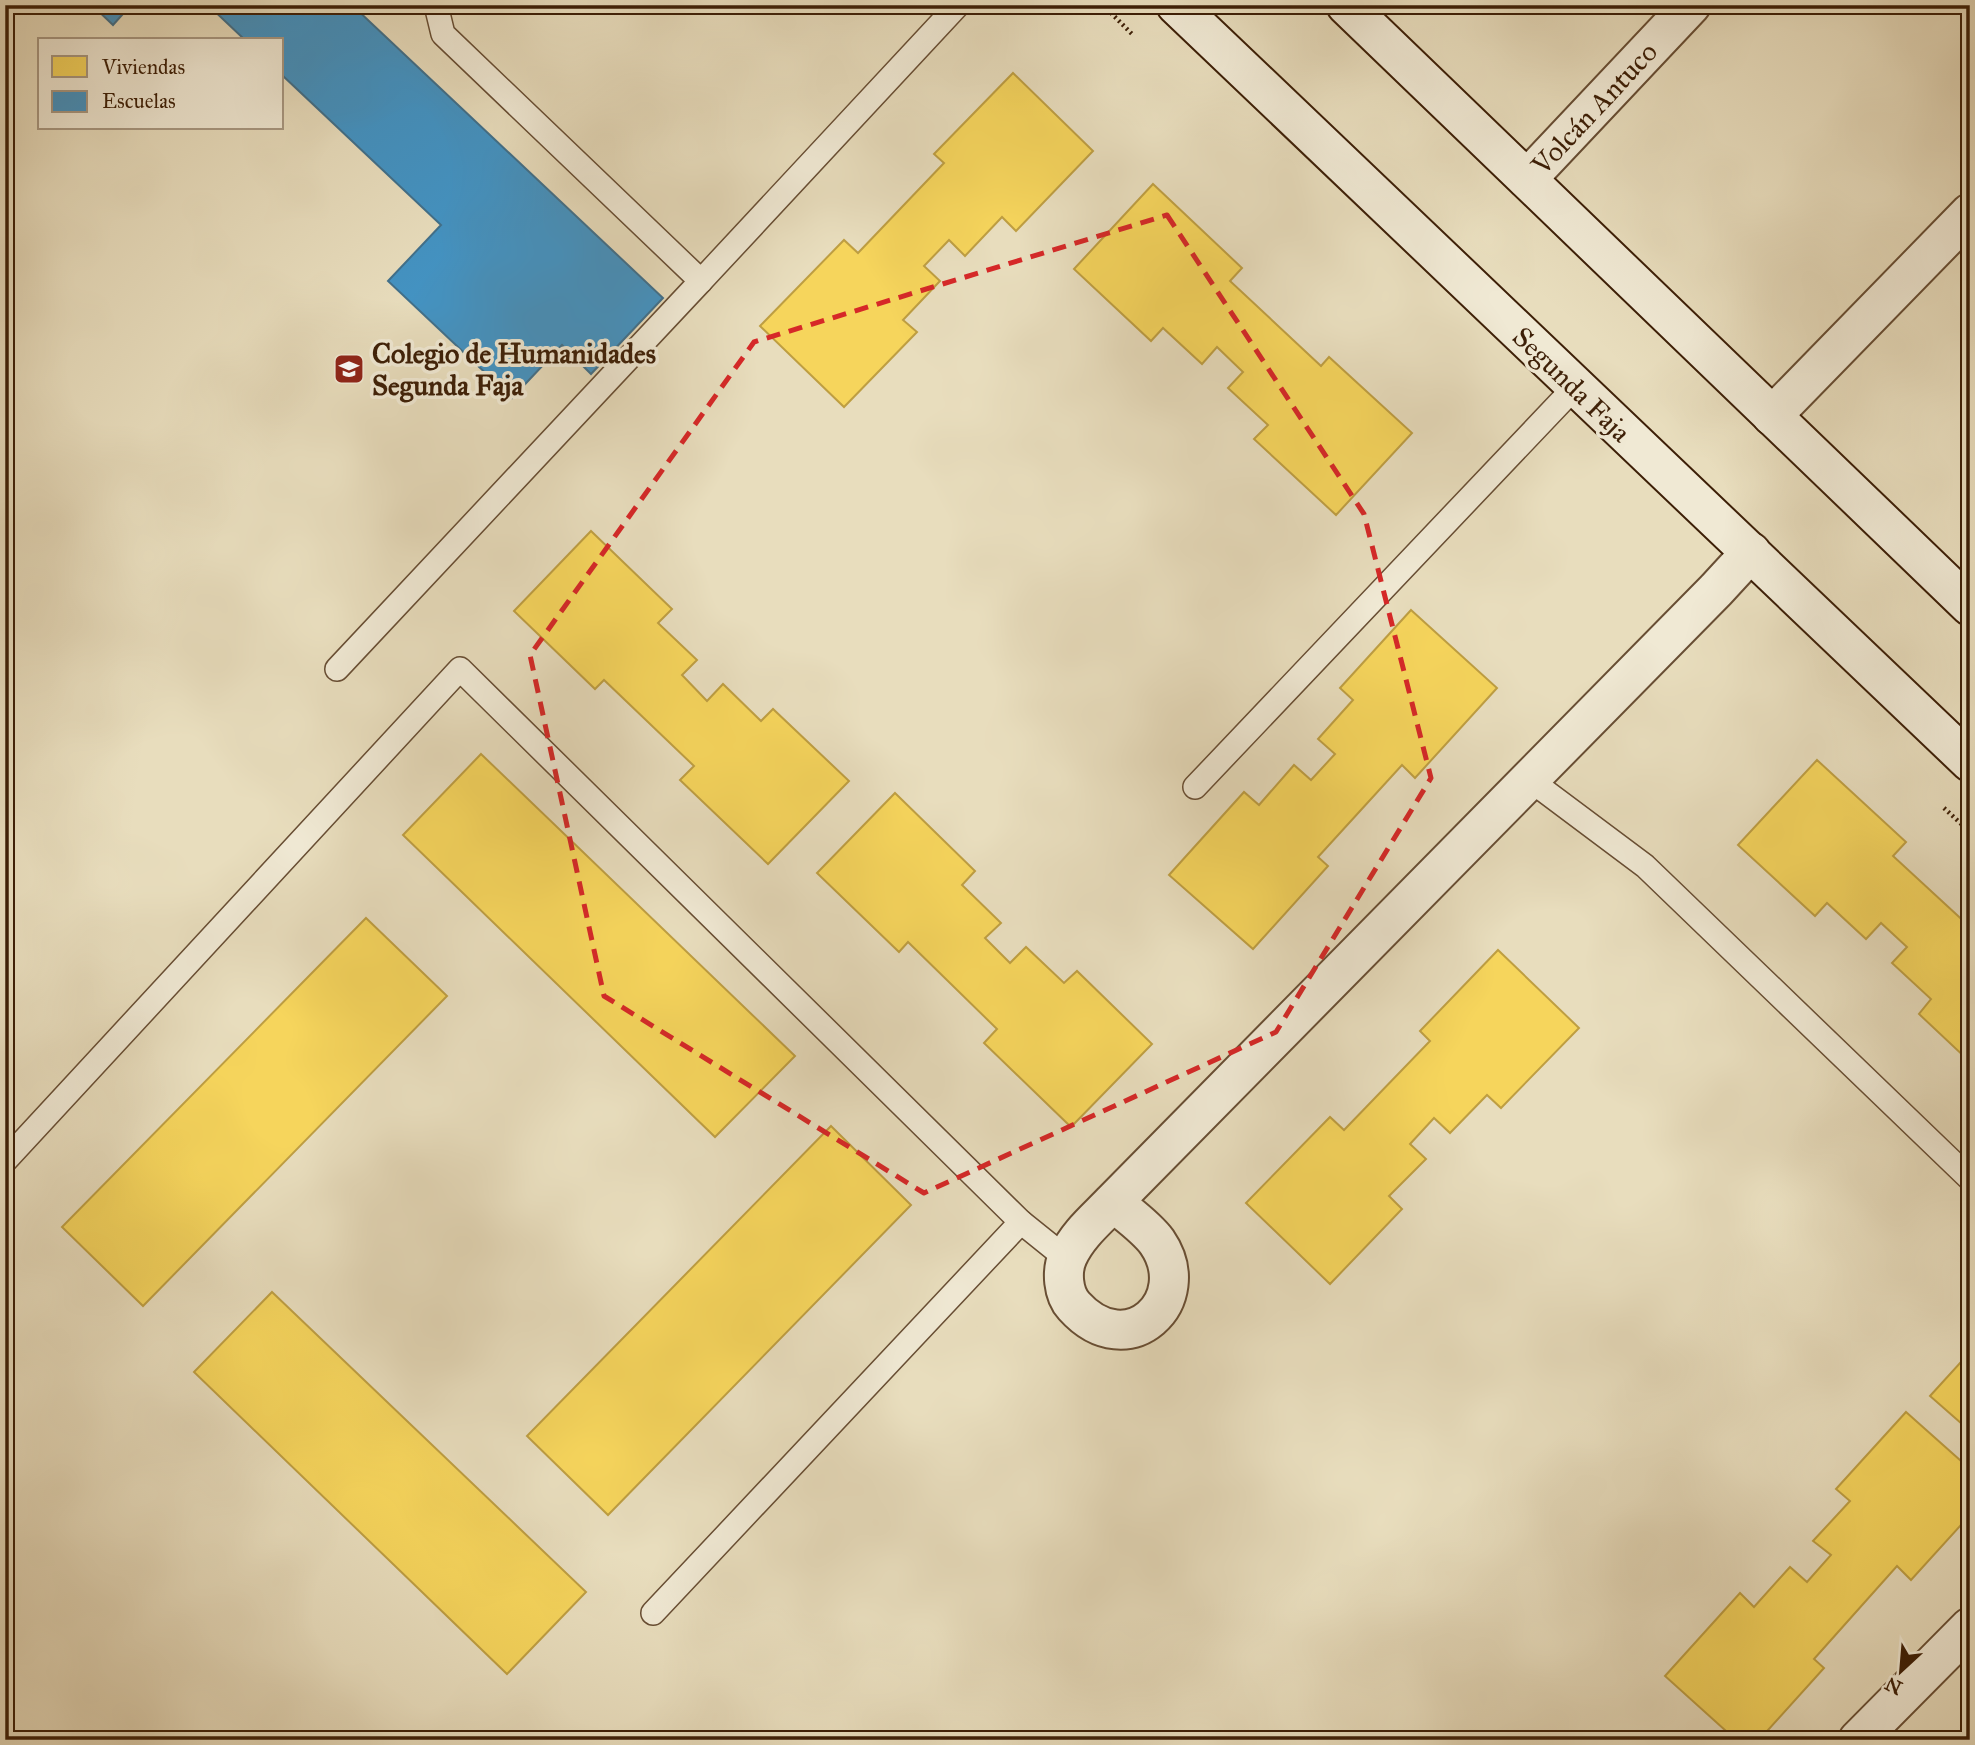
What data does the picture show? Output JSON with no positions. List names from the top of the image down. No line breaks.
{"streets":{"main road":["Volcán Antuco","Segunda Faja"]},"places":{"school or university":["Colegio de Humanidades Segunda Faja"]},"legend":["Viviendas","Escuelas"],"north":"bottom left"}
